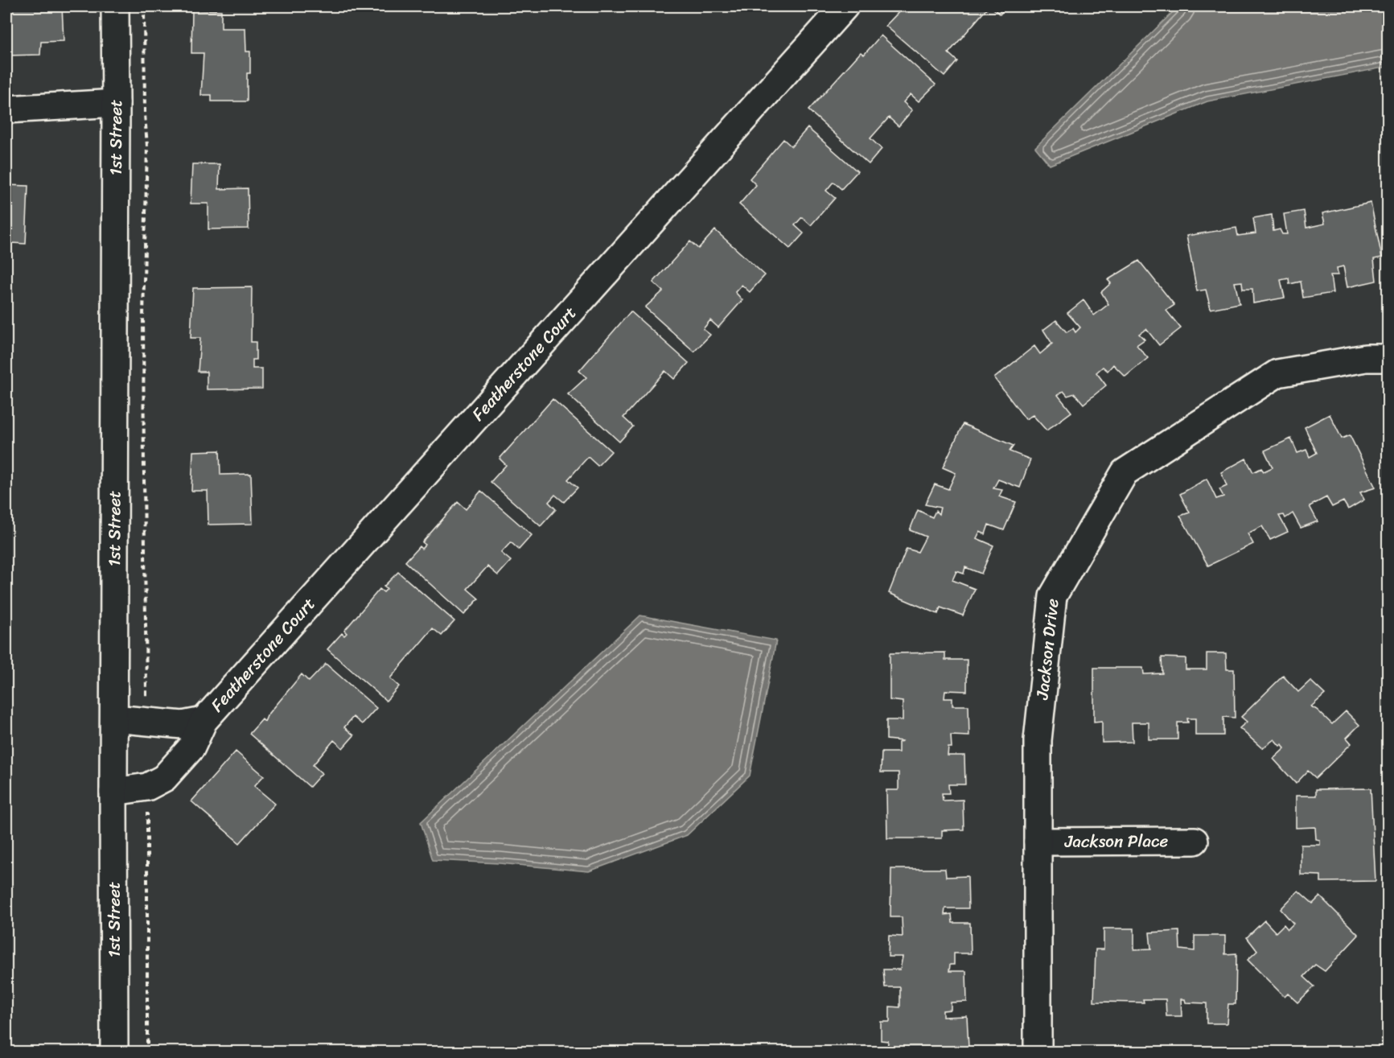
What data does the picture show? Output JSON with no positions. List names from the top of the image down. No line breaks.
{"streets":{"street":["1st Street","Featherstone Court","Jackson Drive","Jackson Place"]},"crossings":[["1st Street","Featherstone Court"],["Jackson Drive","Jackson Place"]]}
